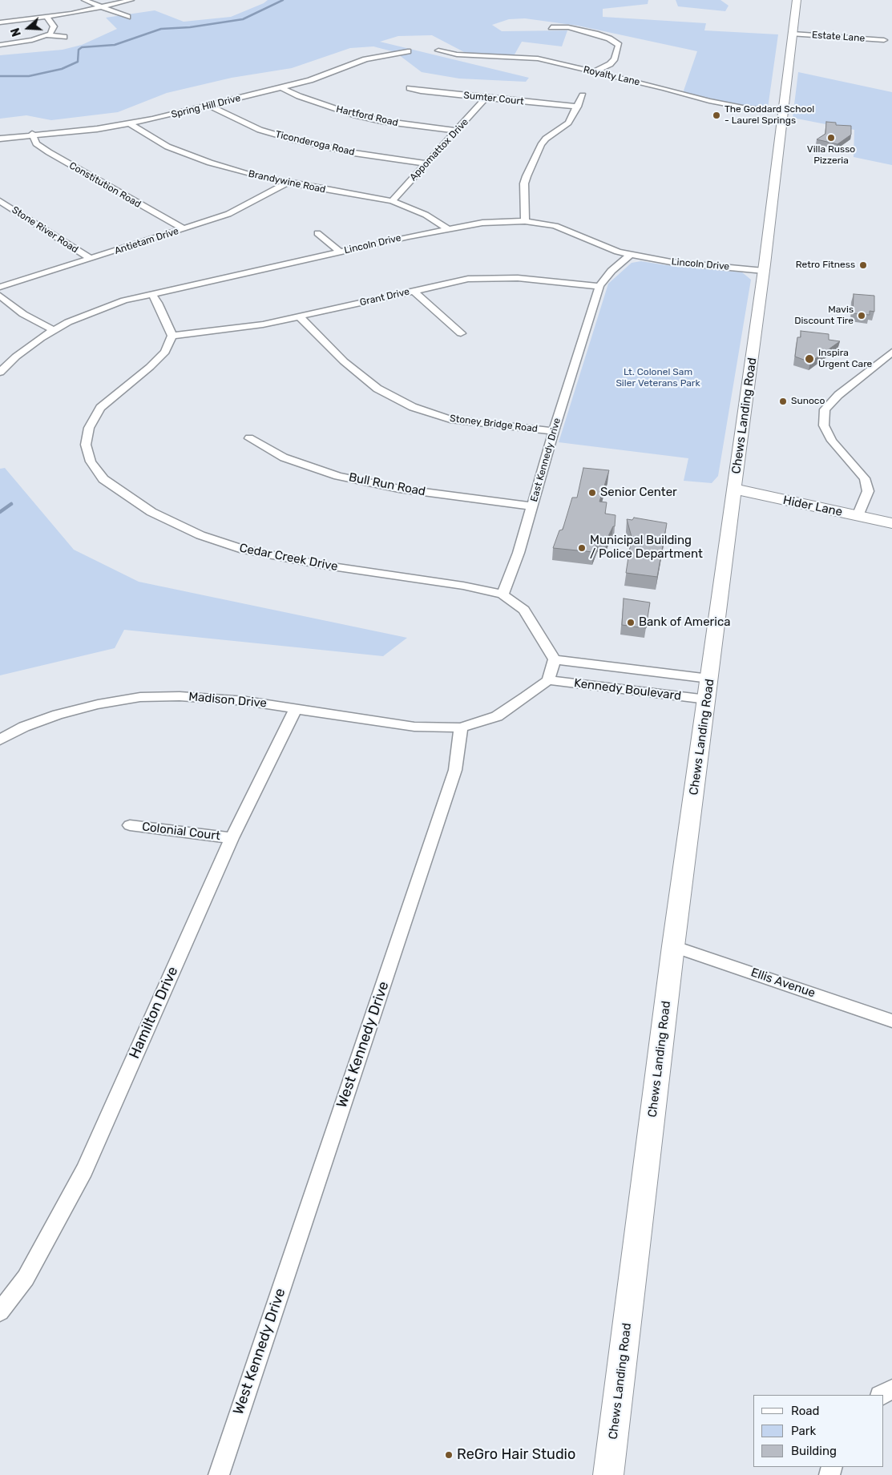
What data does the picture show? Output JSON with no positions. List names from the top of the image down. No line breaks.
{"streets":{"main road":["Chews Landing Road","Hider Lane"],"street":["Estate Lane","Royalty Lane","Sumter Court","Spring Hill Drive","Hartford Road","Ticonderoga Road","Appomattox Drive","Brandywine Road","Constitution Road","Stone River Road","Antietam Drive","Lincoln Drive","Grant Drive","Stoney Bridge Road","East Kennedy Drive","Bull Run Road","Cedar Creek Drive","Kennedy Boulevard","Madison Drive","Colonial Court","Ellis Avenue","Hamilton Drive","West Kennedy Drive"]},"crossings":[["Estate Lane","Chews Landing Road"],["Royalty Lane","Chews Landing Road"],["Sumter Court","Appomattox Drive"],["Spring Hill Drive","Hartford Road"],["Spring Hill Drive","Ticonderoga Road"],["Spring Hill Drive","Brandywine Road"],["Spring Hill Drive","Constitution Road"],["Hartford Road","Appomattox Drive"],["Ticonderoga Road","Appomattox Drive"],["Appomattox Drive","Brandywine Road"],["Brandywine Road","Antietam Drive"],["Brandywine Road","Lincoln Drive"],["Constitution Road","Antietam Drive"],["Stone River Road","Antietam Drive"],["Lincoln Drive","Chews Landing Road"],["Lincoln Drive","East Kennedy Drive"],["Grant Drive","Stoney Bridge Road"],["Grant Drive","East Kennedy Drive"],["Grant Drive","Cedar Creek Drive"],["Chews Landing Road","Hider Lane"],["Chews Landing Road","Kennedy Boulevard"],["Chews Landing Road","Ellis Avenue"],["Stoney Bridge Road","East Kennedy Drive"],["East Kennedy Drive","Bull Run Road"],["East Kennedy Drive","Cedar Creek Drive"],["Madison Drive","Hamilton Drive"],["Madison Drive","West Kennedy Drive"],["Colonial Court","Hamilton Drive"]],"parks":["Lt. Colonel Sam Siler Veterans Park"],"places":["The Goddard School - Laurel Springs","Villa Russo Pizzeria","Retro Fitness","Mavis Discount Tire","Inspira Urgent Care","Sunoco","Senior Center","Municipal Building / Police Department","Bank of America","ReGro Hair Studio"],"legend":["Road","Park","Building"],"north":"left"}
